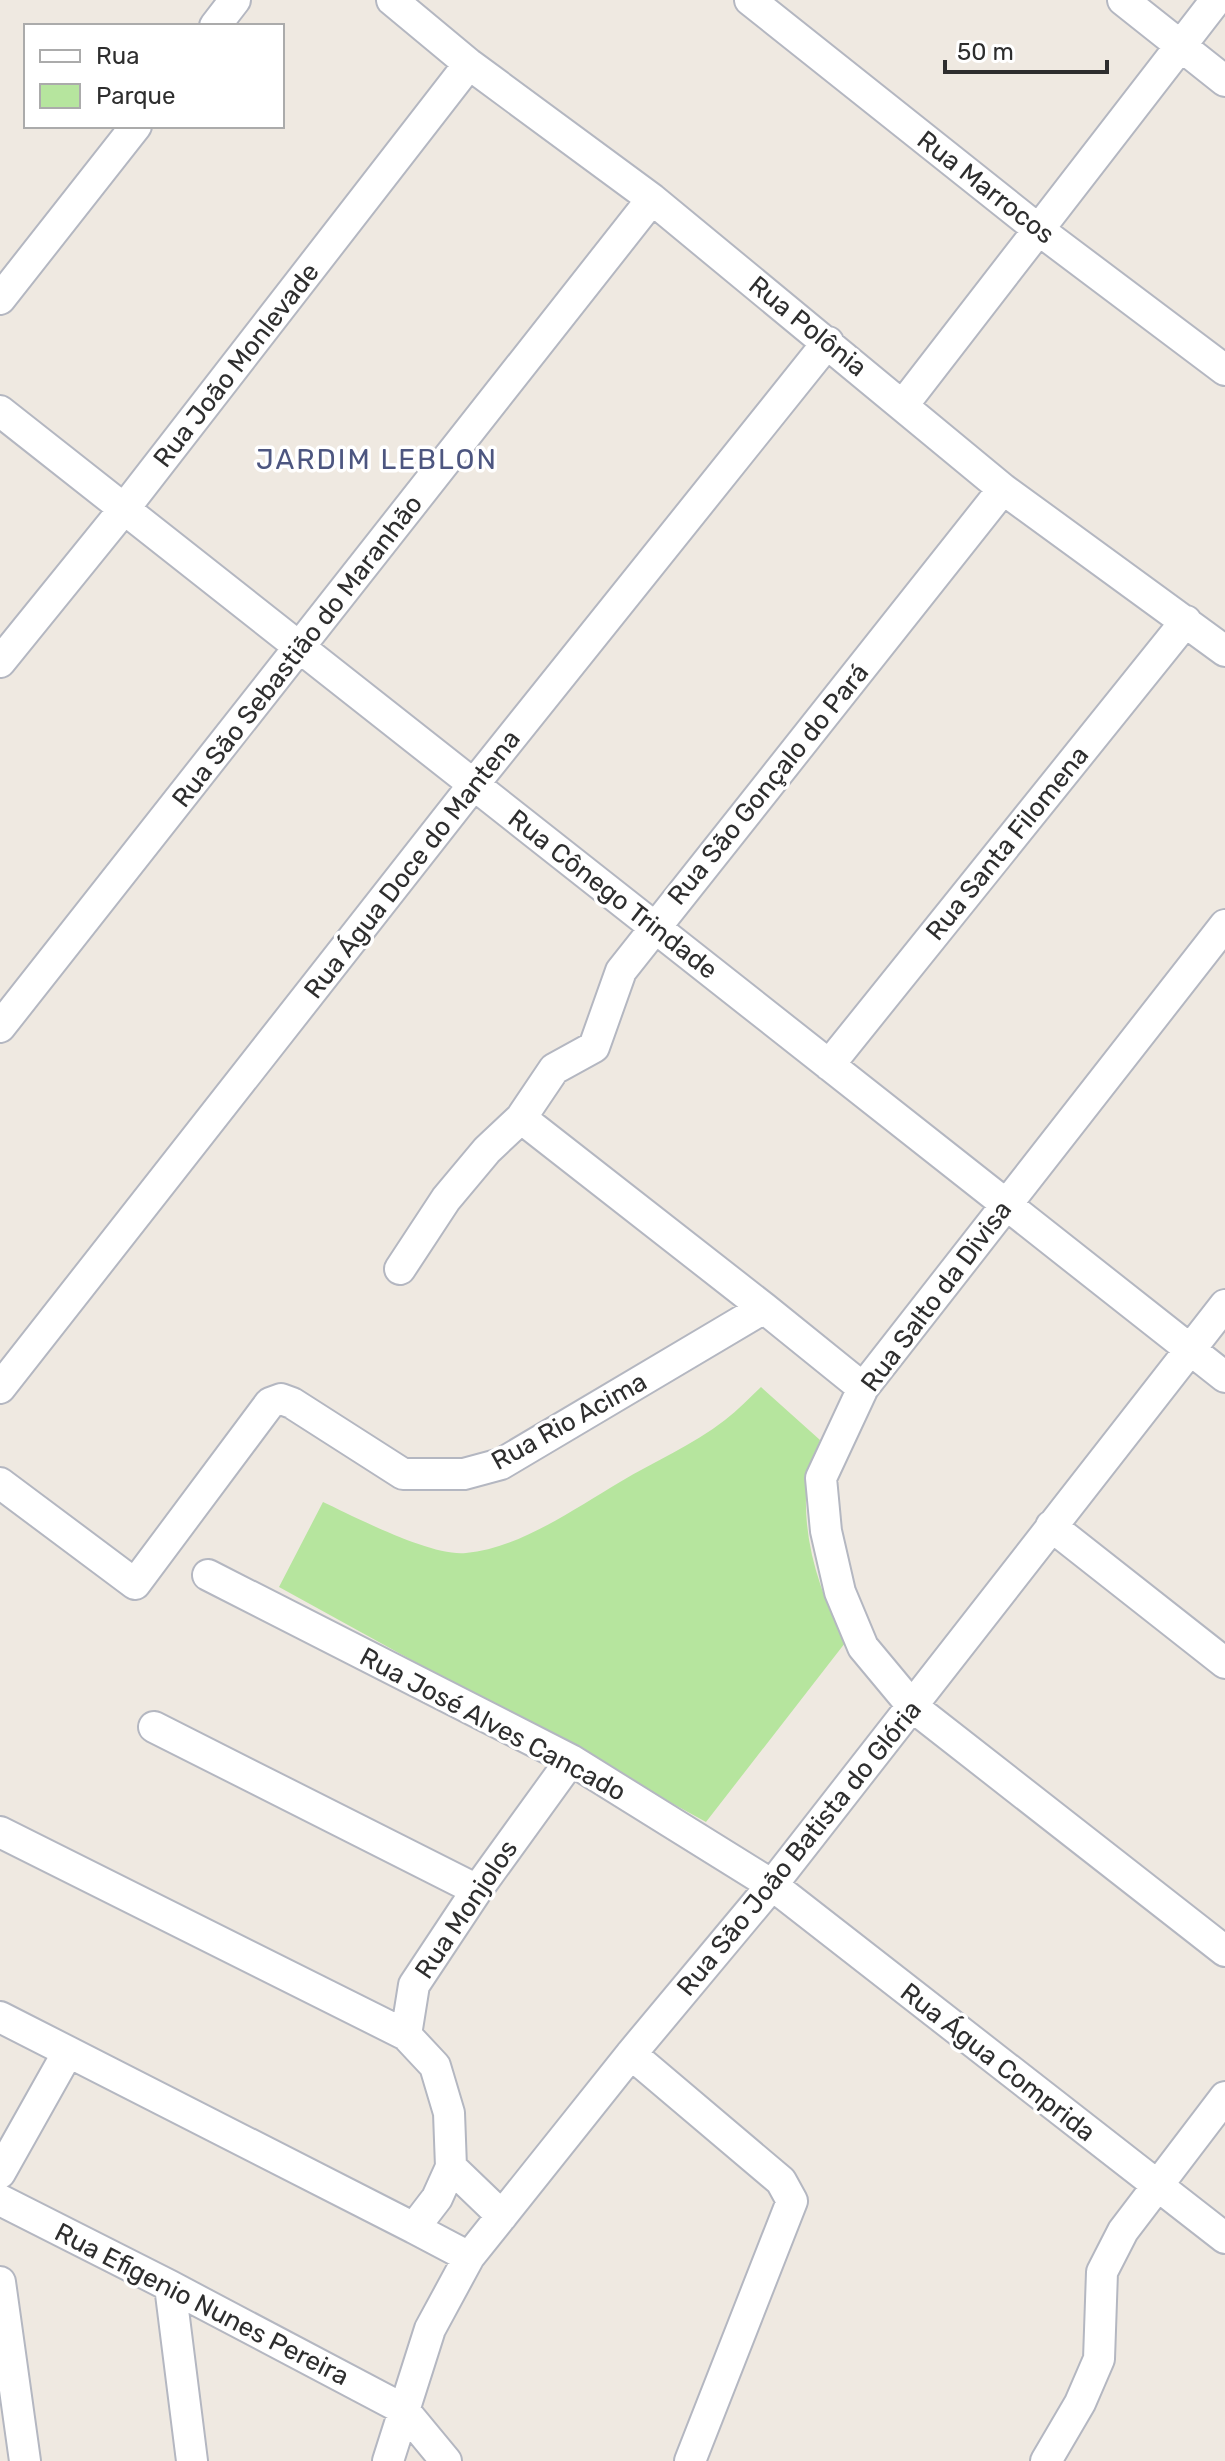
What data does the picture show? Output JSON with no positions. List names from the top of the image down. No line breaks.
{"streets":{"street":["Rua Marrocos","Rua Polônia","Rua João Monlevade","Rua São Sebastião do Maranhão","Rua São Gonçalo do Pará","Rua Santa Filomena","Rua Água Doce do Mantena","Rua Cônego Trindade","Rua Salto da Divisa","Rua Rio Acima","Rua José Alves Cancado","Rua São João Batista do Glória","Rua Monjolos","Rua Água Comprida","Rua Efigenio Nunes Pereira"]},"crossings":[["Rua Polônia","Rua João Monlevade"],["Rua Polônia","Rua São Sebastião do Maranhão"],["Rua Polônia","Rua São Gonçalo do Pará"],["Rua Polônia","Rua Santa Filomena"],["Rua Polônia","Rua Água Doce do Mantena"],["Rua João Monlevade","Rua Cônego Trindade"],["Rua São Sebastião do Maranhão","Rua Cônego Trindade"],["Rua São Gonçalo do Pará","Rua Cônego Trindade"],["Rua Santa Filomena","Rua Cônego Trindade"],["Rua Água Doce do Mantena","Rua Cônego Trindade"],["Rua Cônego Trindade","Rua Salto da Divisa"],["Rua Cônego Trindade","Rua São João Batista do Glória"],["Rua Salto da Divisa","Rua São João Batista do Glória"],["Rua José Alves Cancado","Rua São João Batista do Glória"],["Rua José Alves Cancado","Rua Monjolos"],["Rua José Alves Cancado","Rua Água Comprida"],["Rua São João Batista do Glória","Rua Água Comprida"],["Rua São João Batista do Glória","Rua Efigenio Nunes Pereira"]],"districts":["JARDIM LEBLON"],"legend":["Rua","Parque"],"scale_bar":"50 m"}
